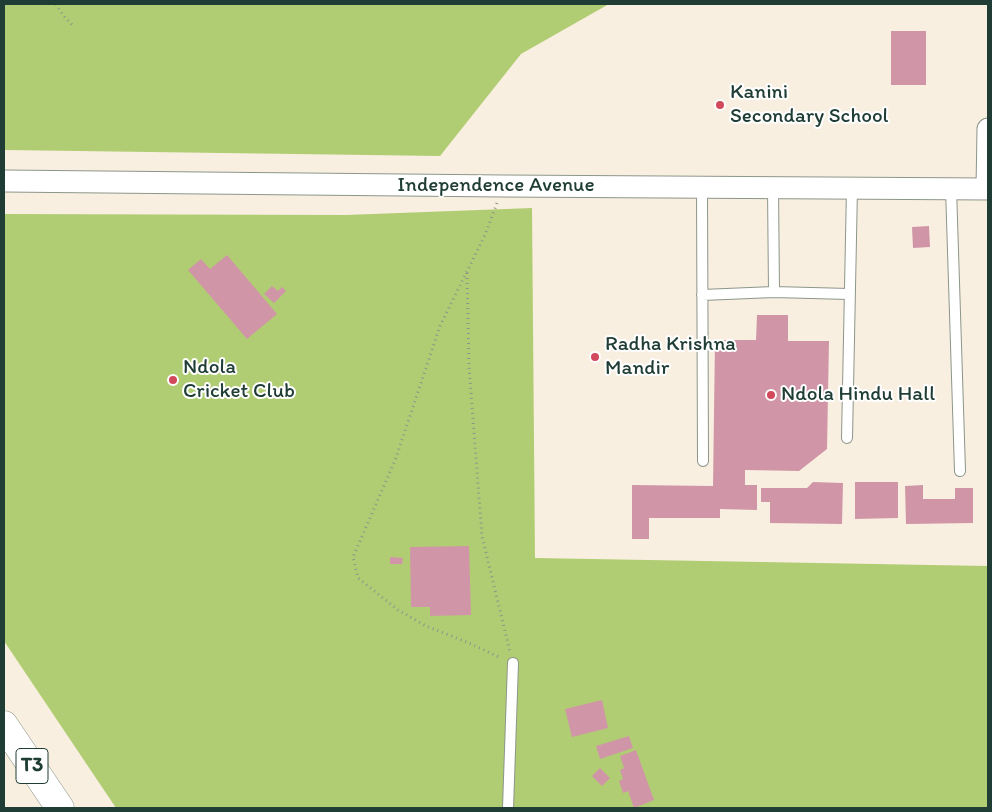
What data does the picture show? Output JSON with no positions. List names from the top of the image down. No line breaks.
{"streets":{"highway":["T3"],"street":["Independence Avenue"]},"places":["Kanini Secondary School","Radha Krishna Mandir","Ndola Cricket Club","Ndola Hindu Hall"]}
